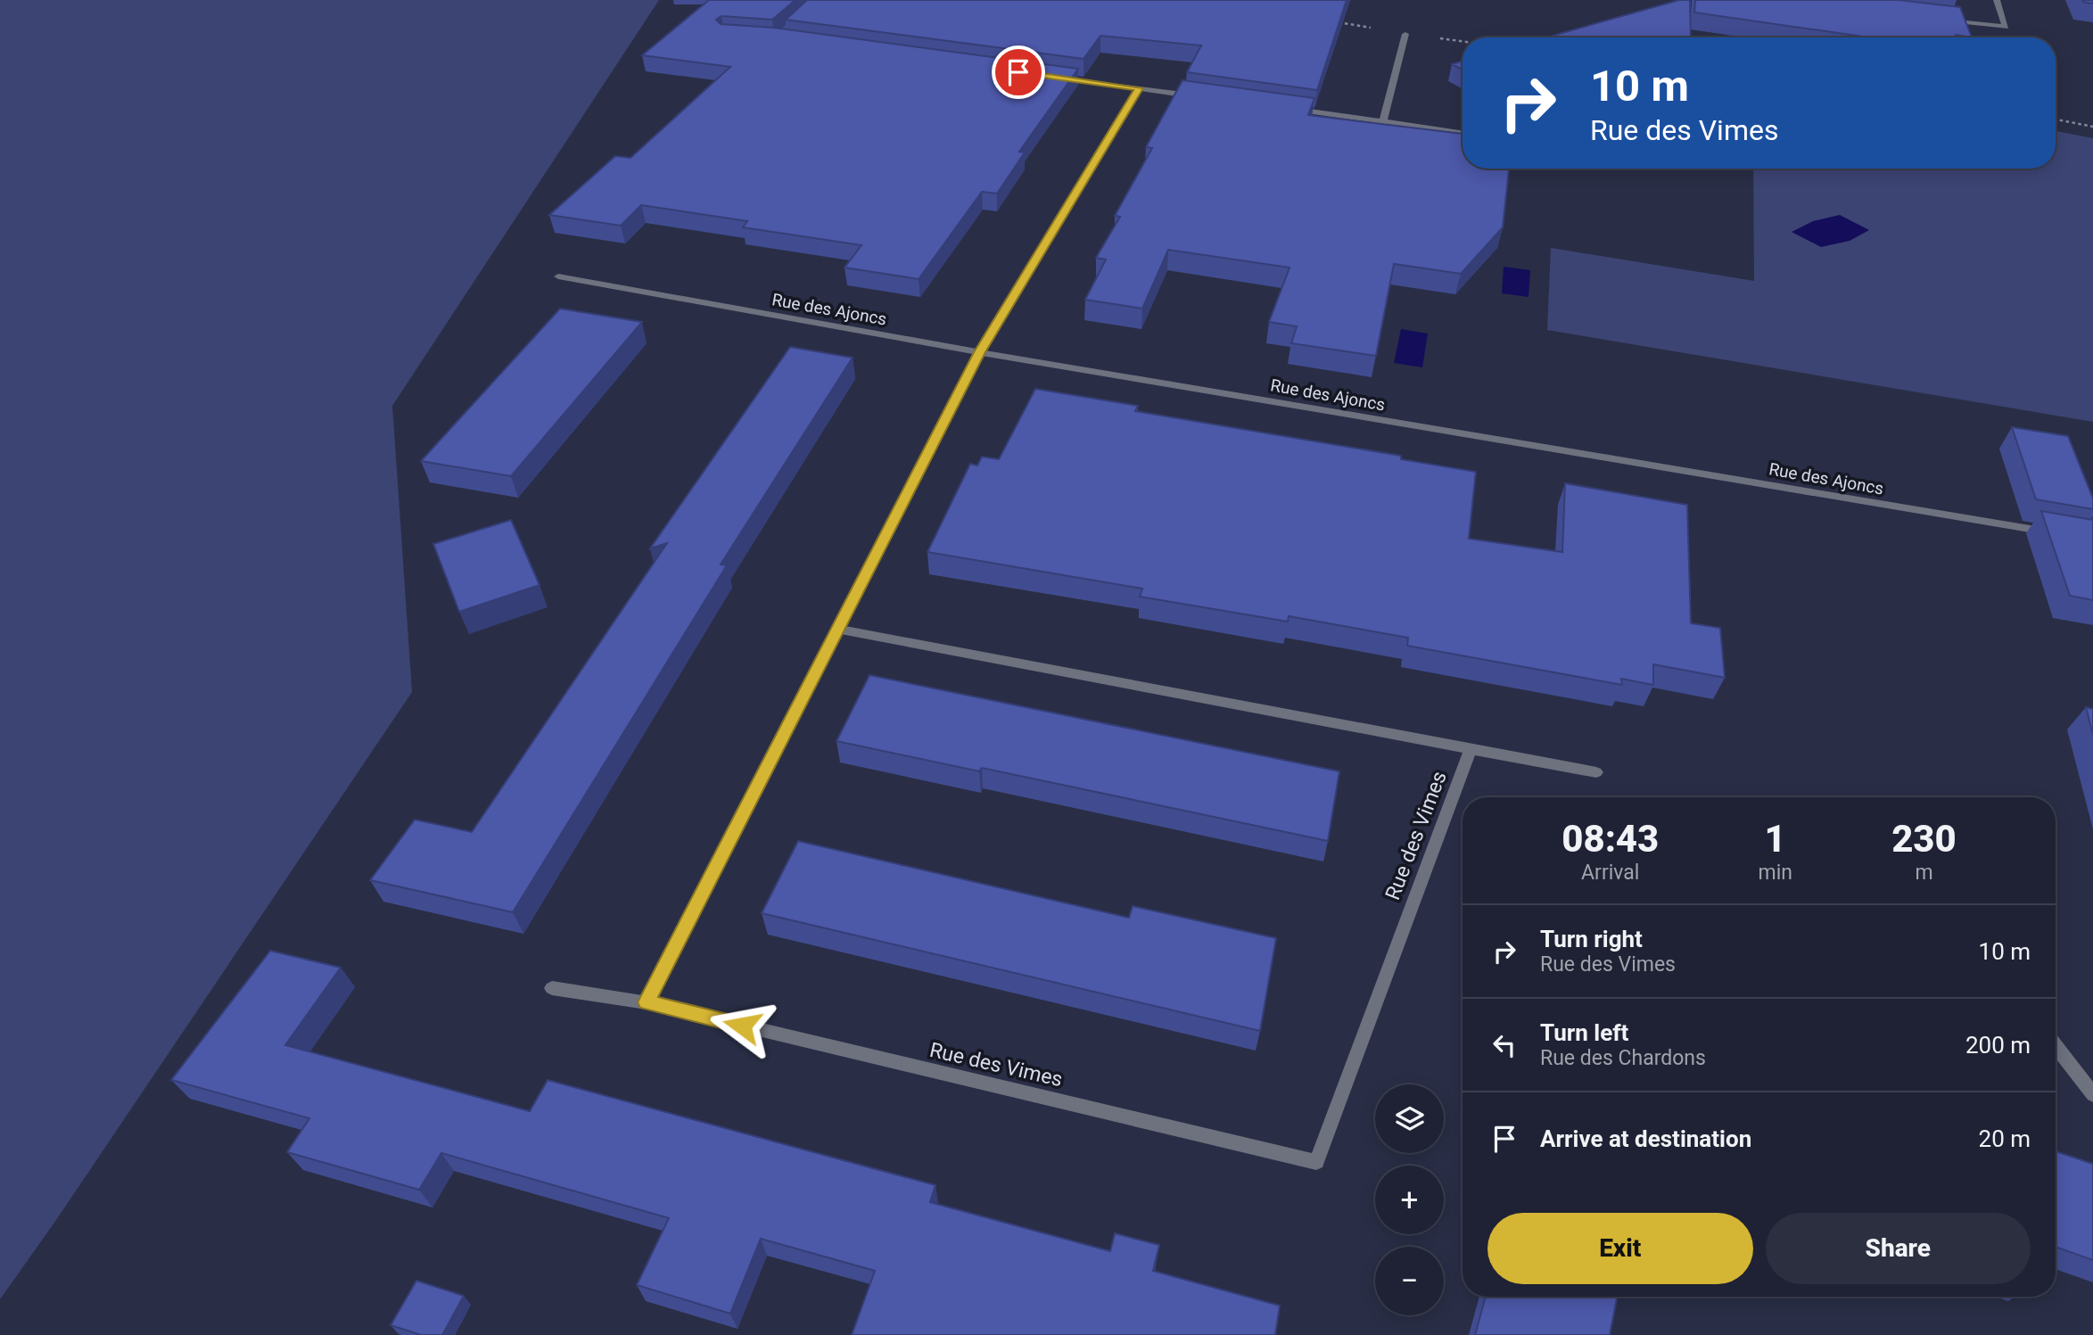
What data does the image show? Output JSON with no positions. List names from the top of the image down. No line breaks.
{"streets":{"street":["Rue des Ajoncs","Rue des Vimes"]},"page":{"turn":["10 m","Rue des Vimes"],"eta":["08:43","Arrival","1","min","230","m"],"list":[{"name":"Turn right","note":"Rue des Vimes","value":"10 m"},{"name":"Turn left","note":"Rue des Chardons","value":"200 m"},{"name":"Arrive at destination","value":"20 m"}],"map_buttons":["+","−"],"buttons":["Exit","Share"]}}
